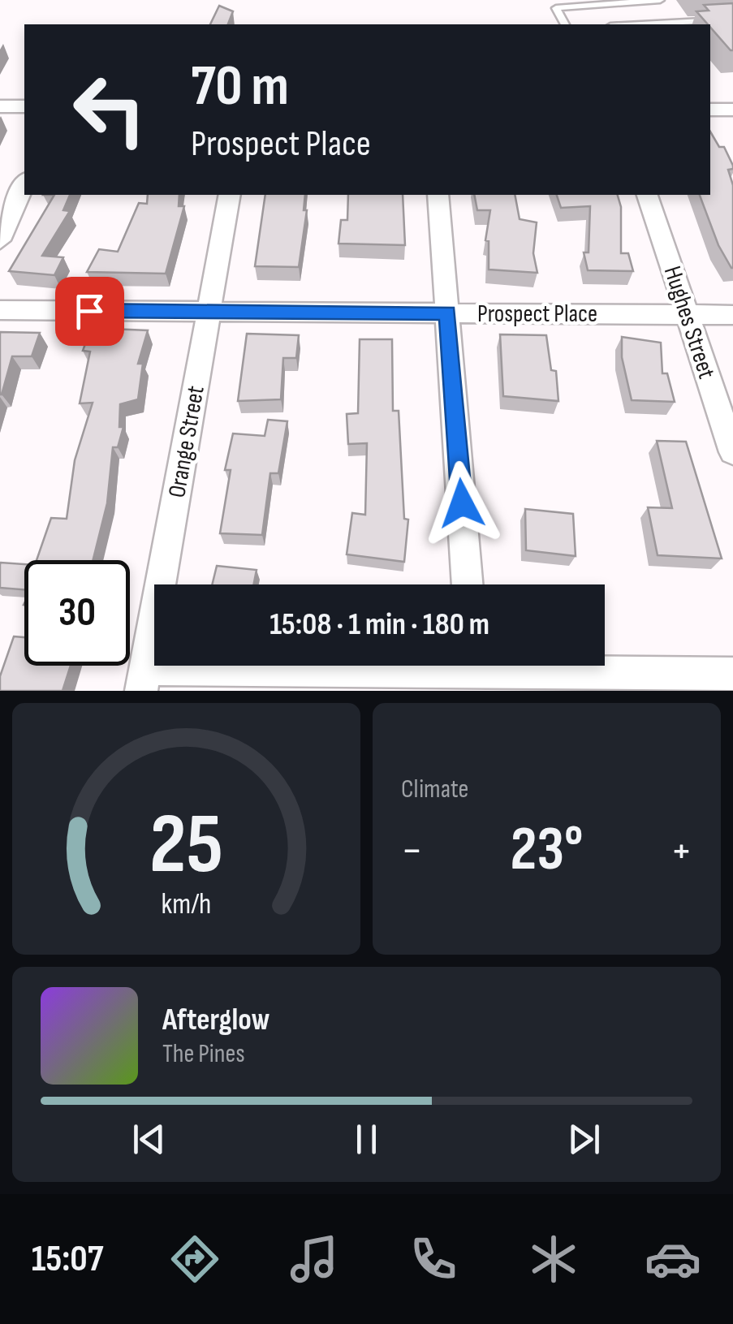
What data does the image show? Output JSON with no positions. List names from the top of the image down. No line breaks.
{"streets":{"street":["Prospect Place","Hughes Street","Orange Street"]},"crossings":[["Prospect Place","Hughes Street"],["Prospect Place","Orange Street"]],"page":{"turn":["70 m","Prospect Place"],"limit":"30","trip":"15:08 · 1 min · 180 m","tile":"Climate","heat":["−","23°","+"],"song":["Afterglow","The Pines"],"tabs":"15:07","gauge":["25","km/h"]}}
